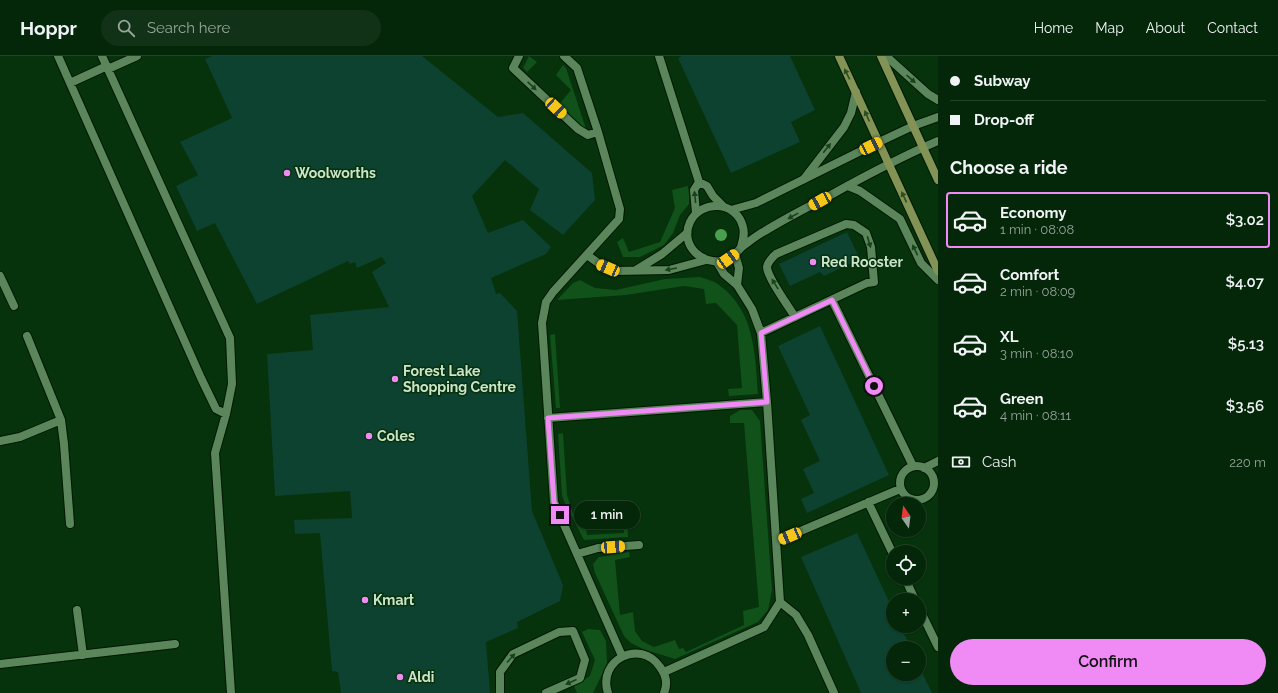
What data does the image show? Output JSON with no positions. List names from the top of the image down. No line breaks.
{"places":["Woolworths","Red Rooster","Forest Lake Shopping Centre","Coles","Kmart","Aldi"],"north":"top","page":{"header":"Hoppr","search":"Search here","nav":["Home","Map","About","Contact"],"banner":["Subway","Drop-off"],"heading":"Choose a ride","list":[{"name":"Economy","note":"1 min · 08:08","value":"$3.02"},{"name":"Comfort","note":"2 min · 08:09","value":"$4.07"},{"name":"XL","note":"3 min · 08:10","value":"$5.13"},{"name":"Green","note":"4 min · 08:11","value":"$3.56"}],"pay":["Cash","220 m"],"map_buttons":["+","−"],"bubble":"1 min","buttons":"Confirm"}}
